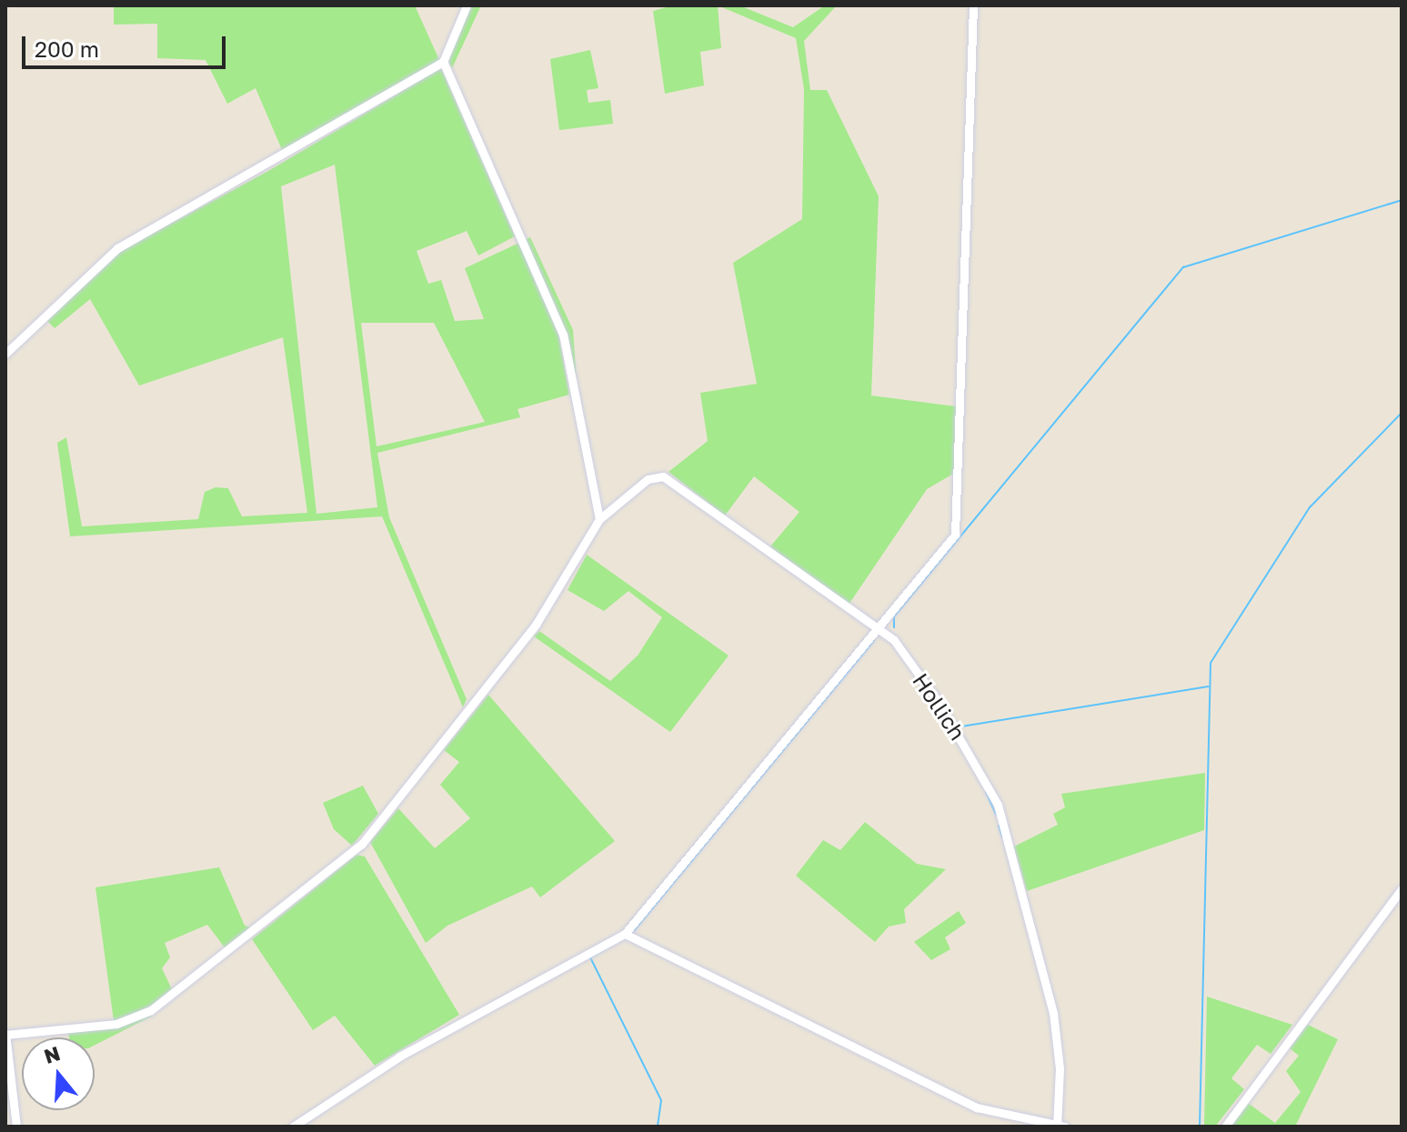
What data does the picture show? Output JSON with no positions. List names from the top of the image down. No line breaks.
{"streets":{"street":["Hollich"]},"scale_bar":"200 m","north":"top"}
